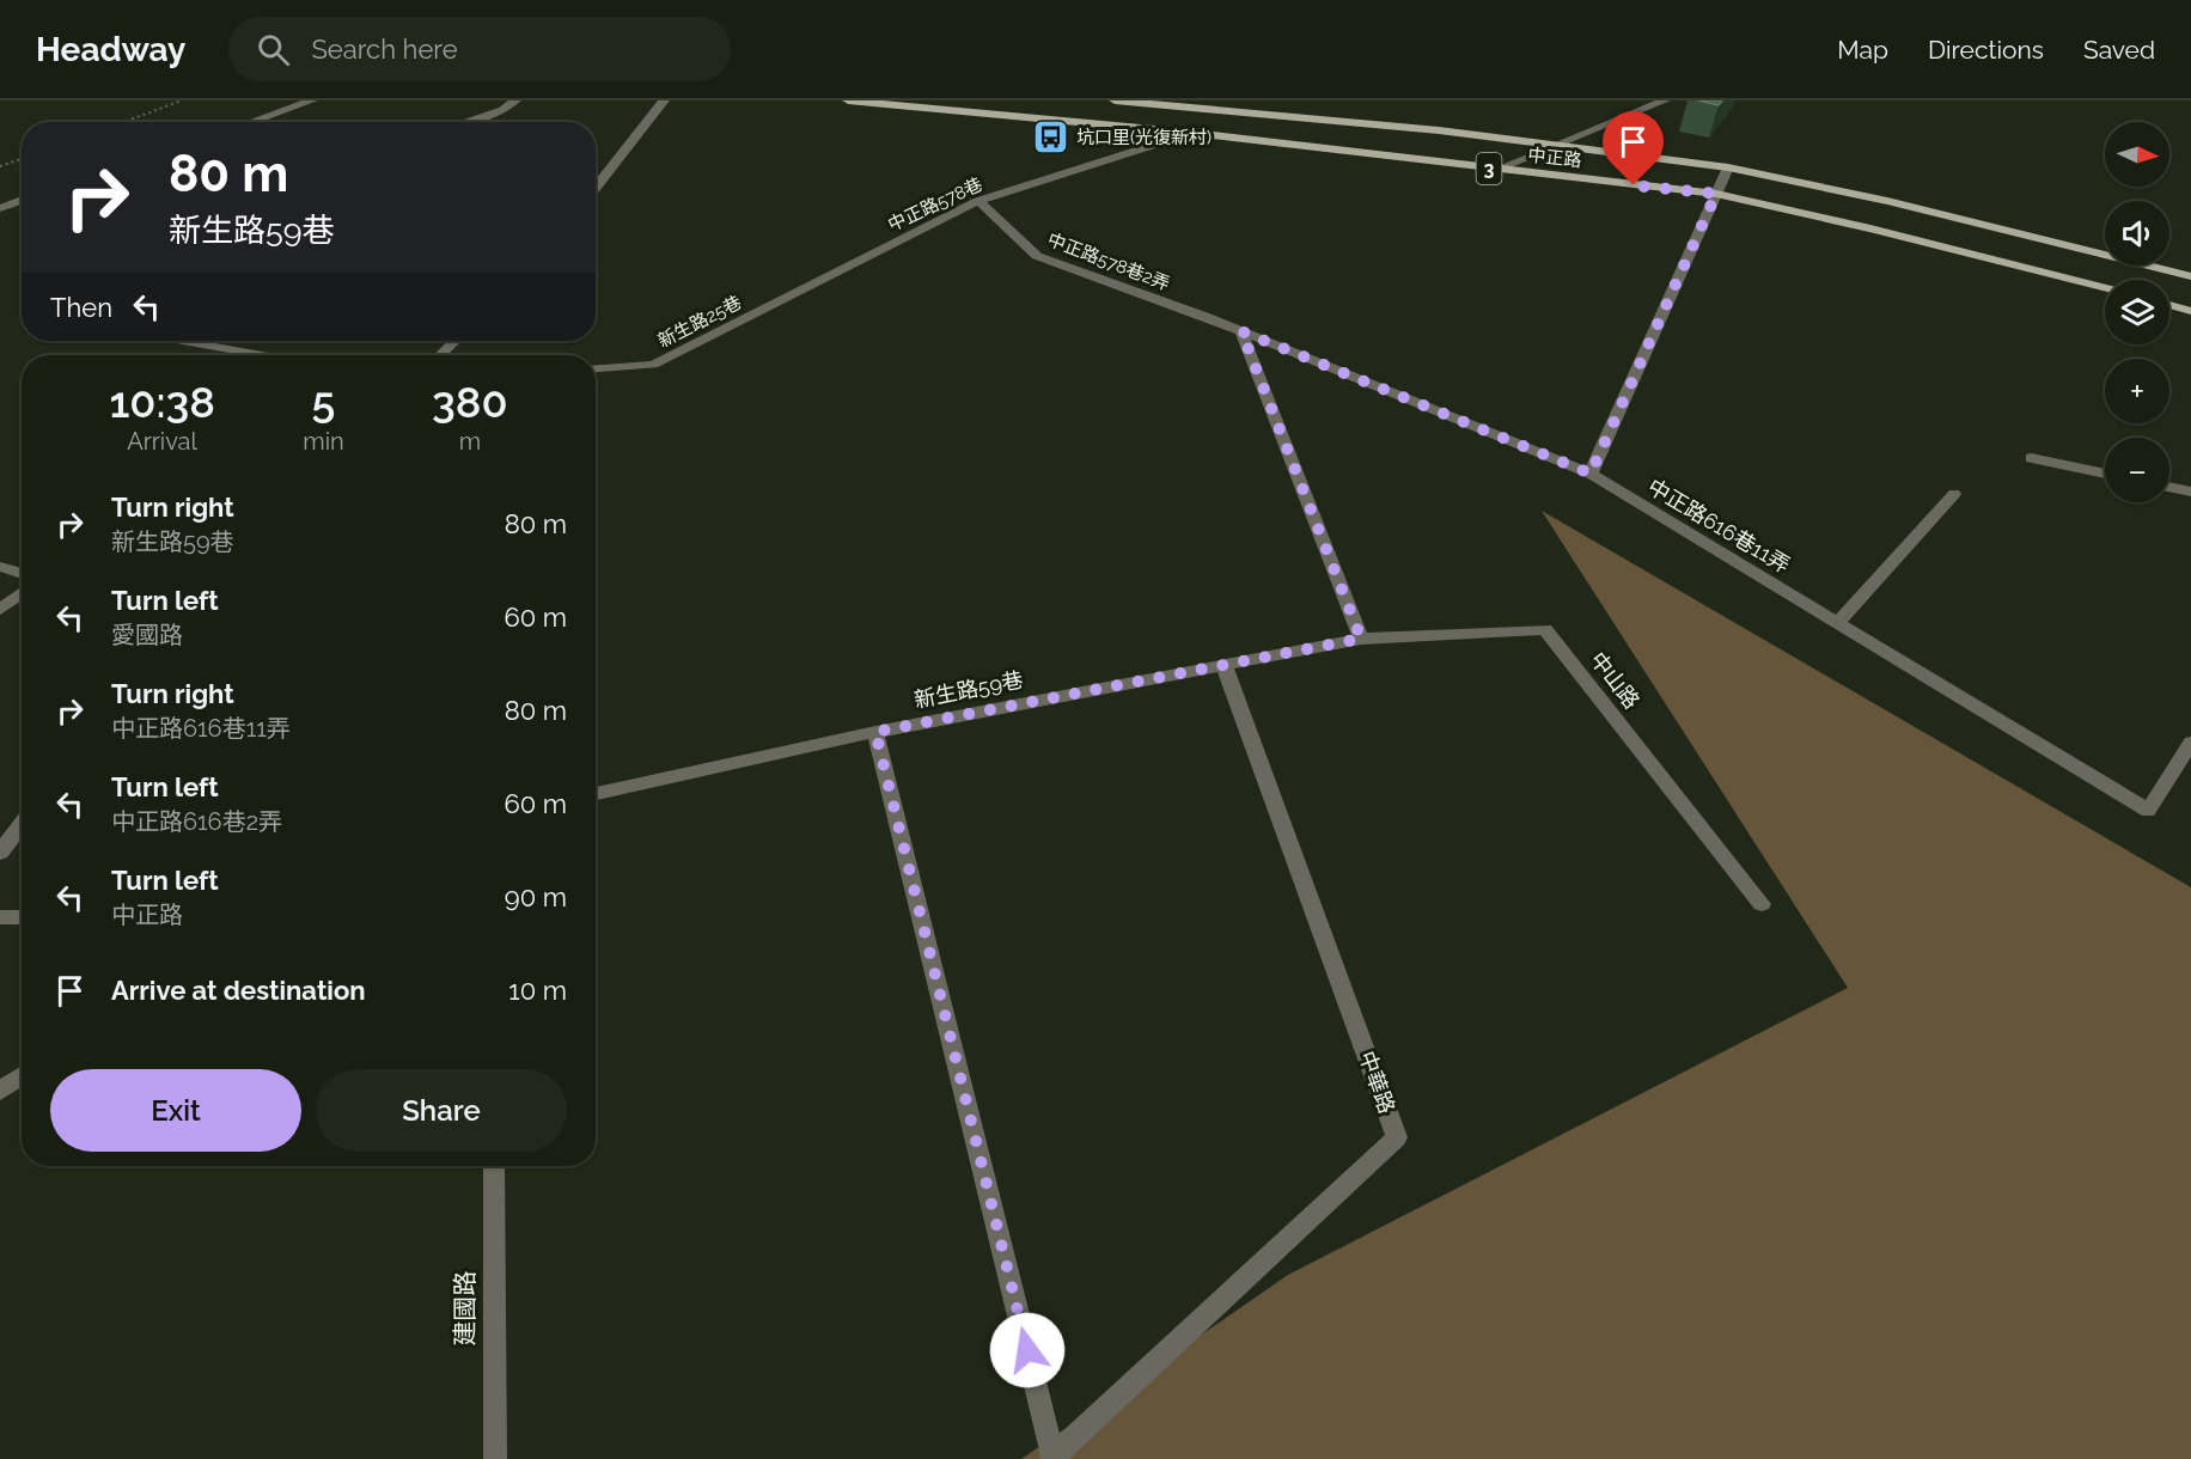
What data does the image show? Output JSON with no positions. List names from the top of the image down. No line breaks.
{"streets":{"main road":["中正路","3"],"street":["中正路578巷","中正路578巷2弄","新生路25巷","中正路616巷11弄","中山路","新生路59巷","中華路","建國路"]},"crossings":[["中正路","中正路578巷"],["中正路578巷","中正路578巷2弄"],["中正路578巷","新生路25巷"],["中正路578巷2弄","中正路616巷11弄"],["中山路","新生路59巷"],["新生路59巷","中華路"]],"places":{"bus stop":["坑口里(光復新村)"]},"north":"right","page":{"header":"Headway","search":"Search here","nav":["Map","Directions","Saved"],"map_buttons":["+","−"],"turn":["80 m","新生路59巷"],"then":"Then","eta":["10:38","Arrival","5","min","380","m"],"list":[{"name":"Turn right","note":"新生路59巷","value":"80 m"},{"name":"Turn left","note":"愛國路","value":"60 m"},{"name":"Turn right","note":"中正路616巷11弄","value":"80 m"},{"name":"Turn left","note":"中正路616巷2弄","value":"60 m"},{"name":"Turn left","note":"中正路","value":"90 m"},{"name":"Arrive at destination","value":"10 m"}],"buttons":["Exit","Share"]}}
